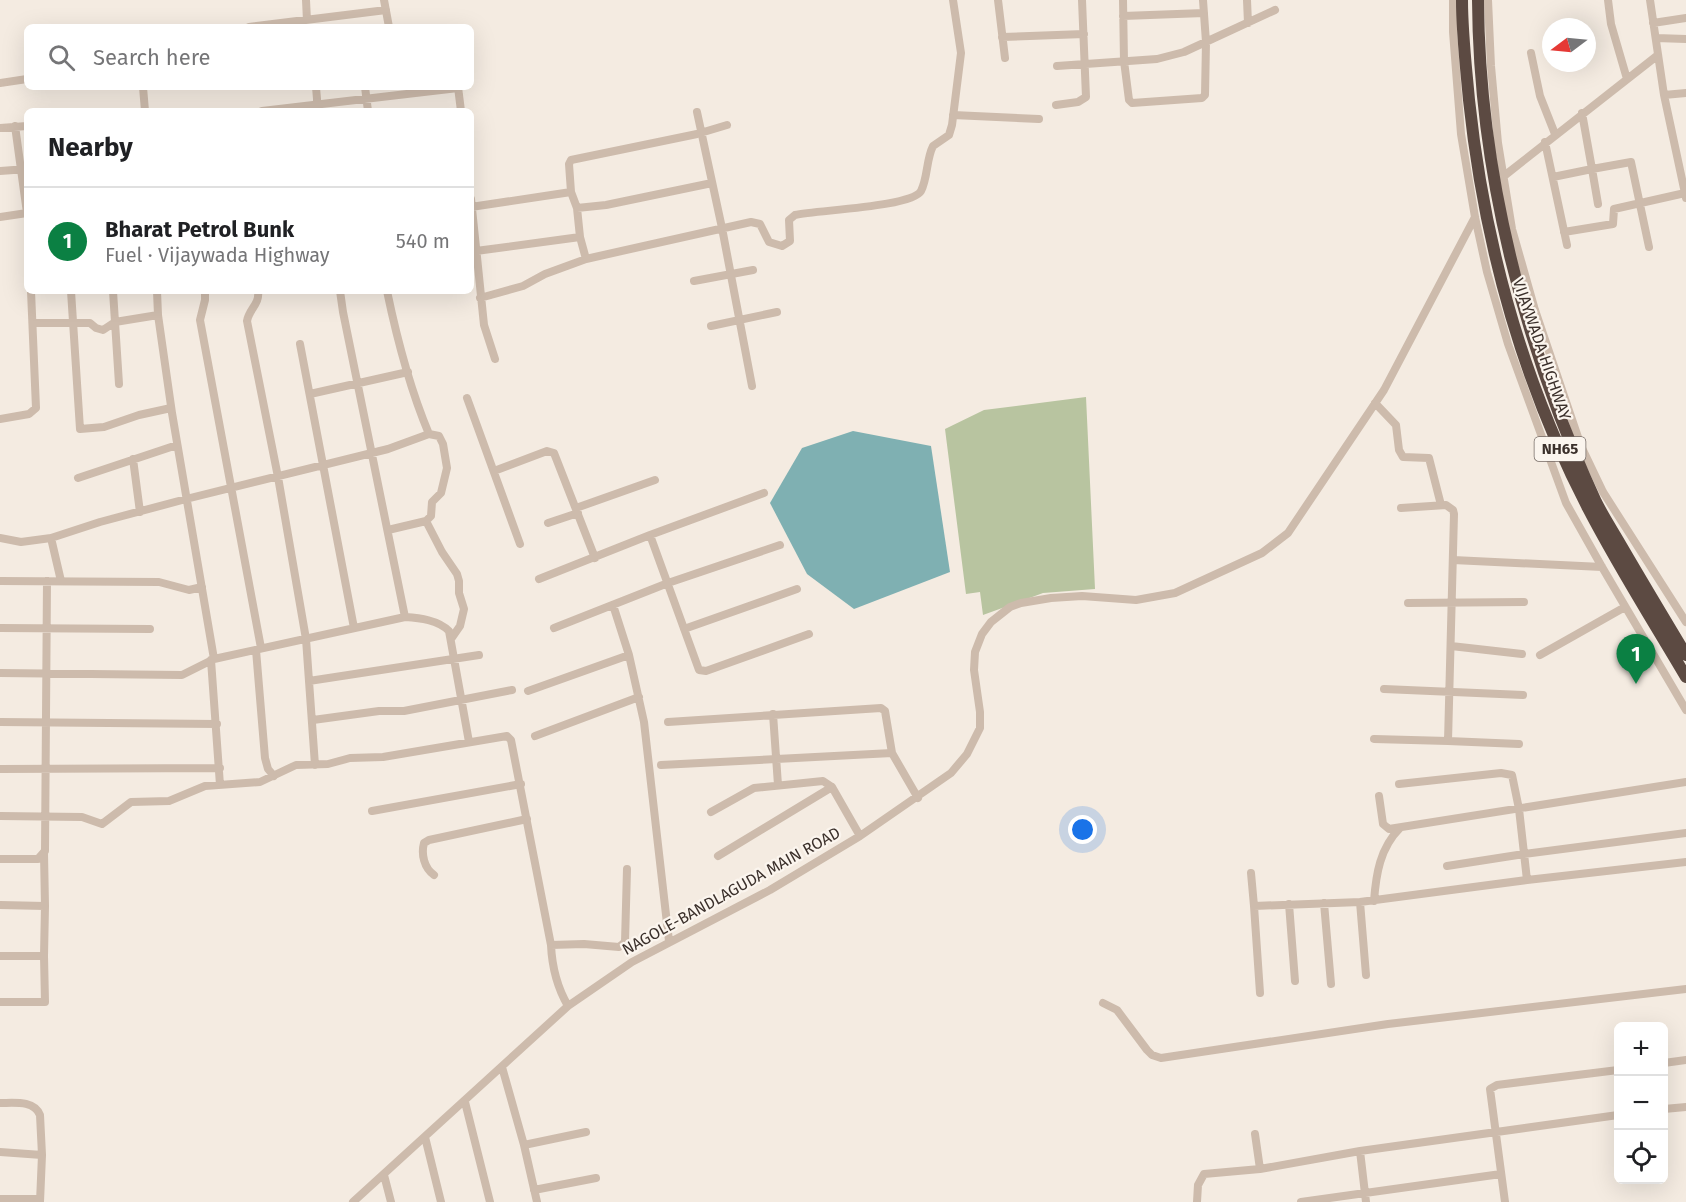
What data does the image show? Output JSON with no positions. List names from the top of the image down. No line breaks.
{"streets":{"highway":["VIJAYWADA HIGHWAY","NH65"],"street":["NAGOLE-BANDLAGUDA MAIN ROAD"]},"north":"left","page":{"search":"Search here","heading":"Nearby","list":[{"mark":"1","name":"Bharat Petrol Bunk","note":"Fuel · Vijaywada Highway","value":"540 m"}],"pins":"1","map_buttons":["+","−"]}}
